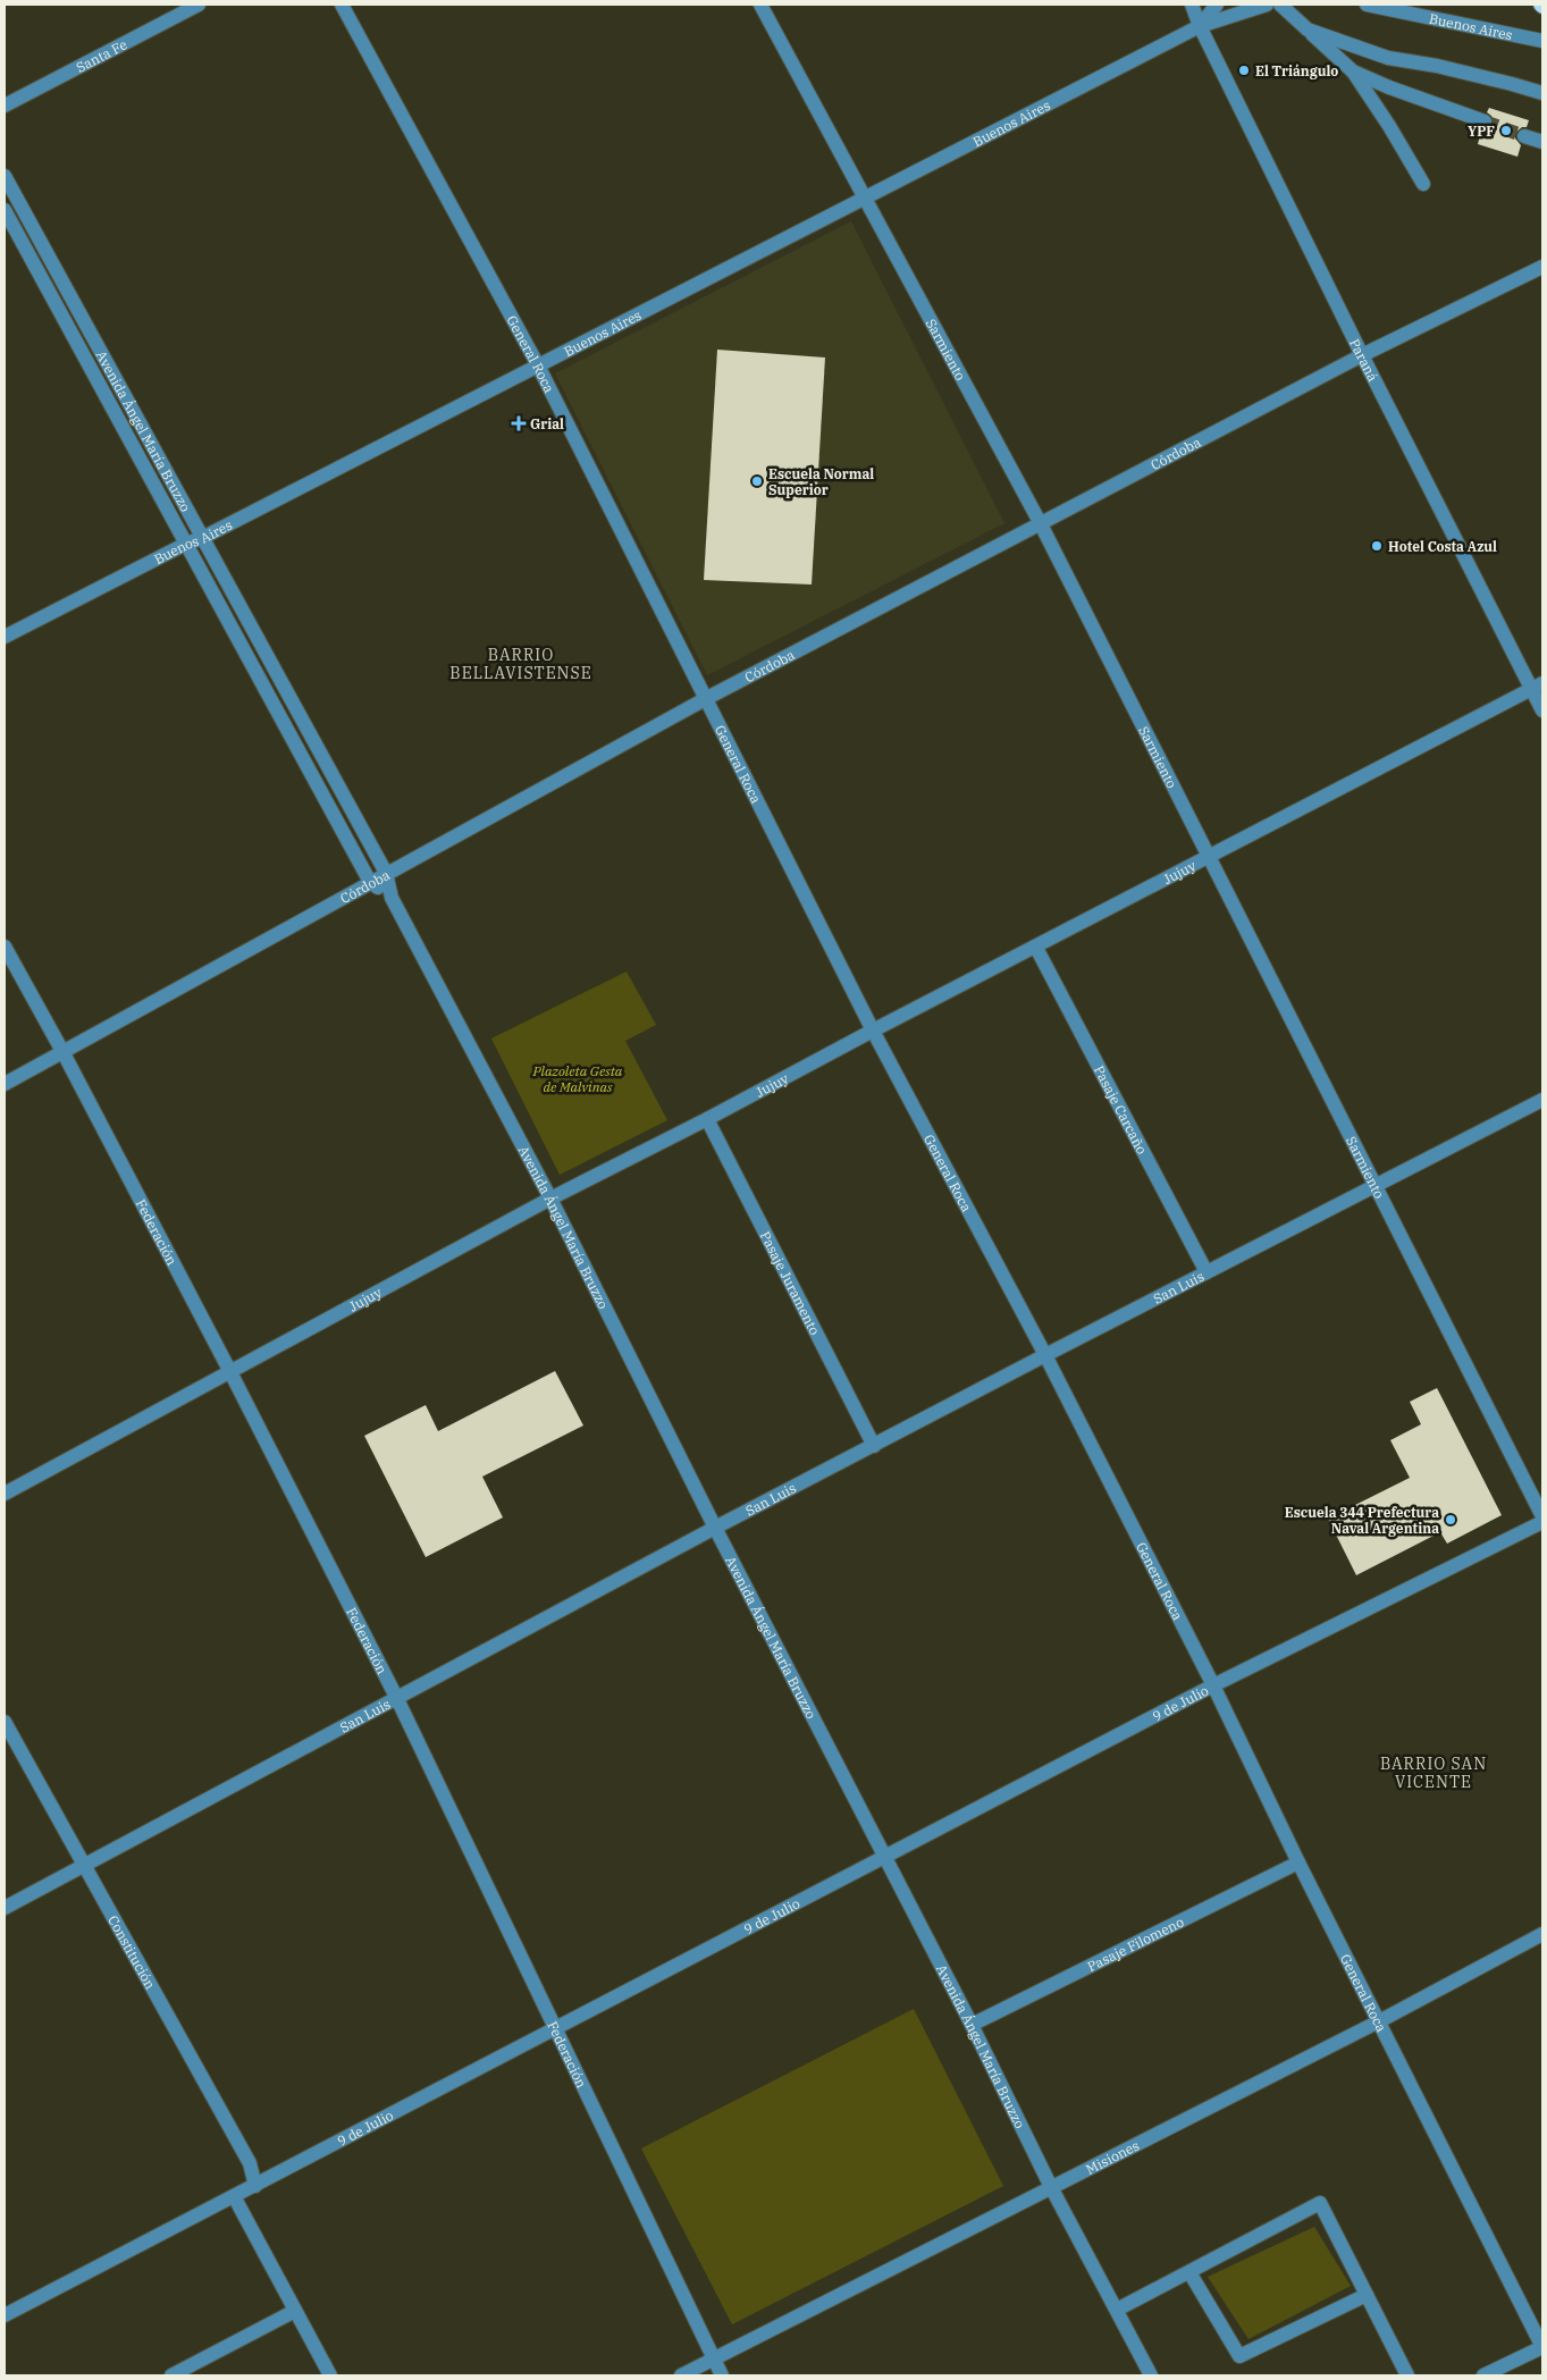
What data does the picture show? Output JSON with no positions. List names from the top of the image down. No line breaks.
{"streets":{"street":["Buenos Aires","Santa Fe","Sarmiento","General Roca","Paraná","Avenida Ángel María Bruzzo","Córdoba","Jujuy","Pasaje Carcaño","Federación","Pasaje Juramento","San Luis","9 de Julio","Pasaje Filomeno","Constitución","Misiones"]},"crossings":[["Buenos Aires","Sarmiento"],["Buenos Aires","General Roca"],["Buenos Aires","Paraná"],["Buenos Aires","Avenida Ángel María Bruzzo"],["Sarmiento","Córdoba"],["Sarmiento","Jujuy"],["Sarmiento","San Luis"],["General Roca","Córdoba"],["General Roca","Jujuy"],["General Roca","San Luis"],["General Roca","9 de Julio"],["General Roca","Pasaje Filomeno"],["General Roca","Misiones"],["Paraná","Córdoba"],["Paraná","Jujuy"],["Avenida Ángel María Bruzzo","Córdoba"],["Avenida Ángel María Bruzzo","Jujuy"],["Avenida Ángel María Bruzzo","San Luis"],["Avenida Ángel María Bruzzo","9 de Julio"],["Avenida Ángel María Bruzzo","Pasaje Filomeno"],["Avenida Ángel María Bruzzo","Misiones"],["Córdoba","Federación"],["Jujuy","Pasaje Carcaño"],["Jujuy","Federación"],["Jujuy","Pasaje Juramento"],["Pasaje Carcaño","San Luis"],["Federación","San Luis"],["Federación","9 de Julio"],["Federación","Misiones"],["Pasaje Juramento","San Luis"],["San Luis","Constitución"],["9 de Julio","Constitución"]],"districts":["BARRIO BELLAVISTENSE","BARRIO SAN VICENTE"],"parks":["Plazoleta Gesta de Malvinas"],"places":{"other":["El Triángulo","YPF","Escuela Normal Superior","Hotel Costa Azul","Escuela 344 Prefectura Naval Argentina"],"health":["Grial"]}}
